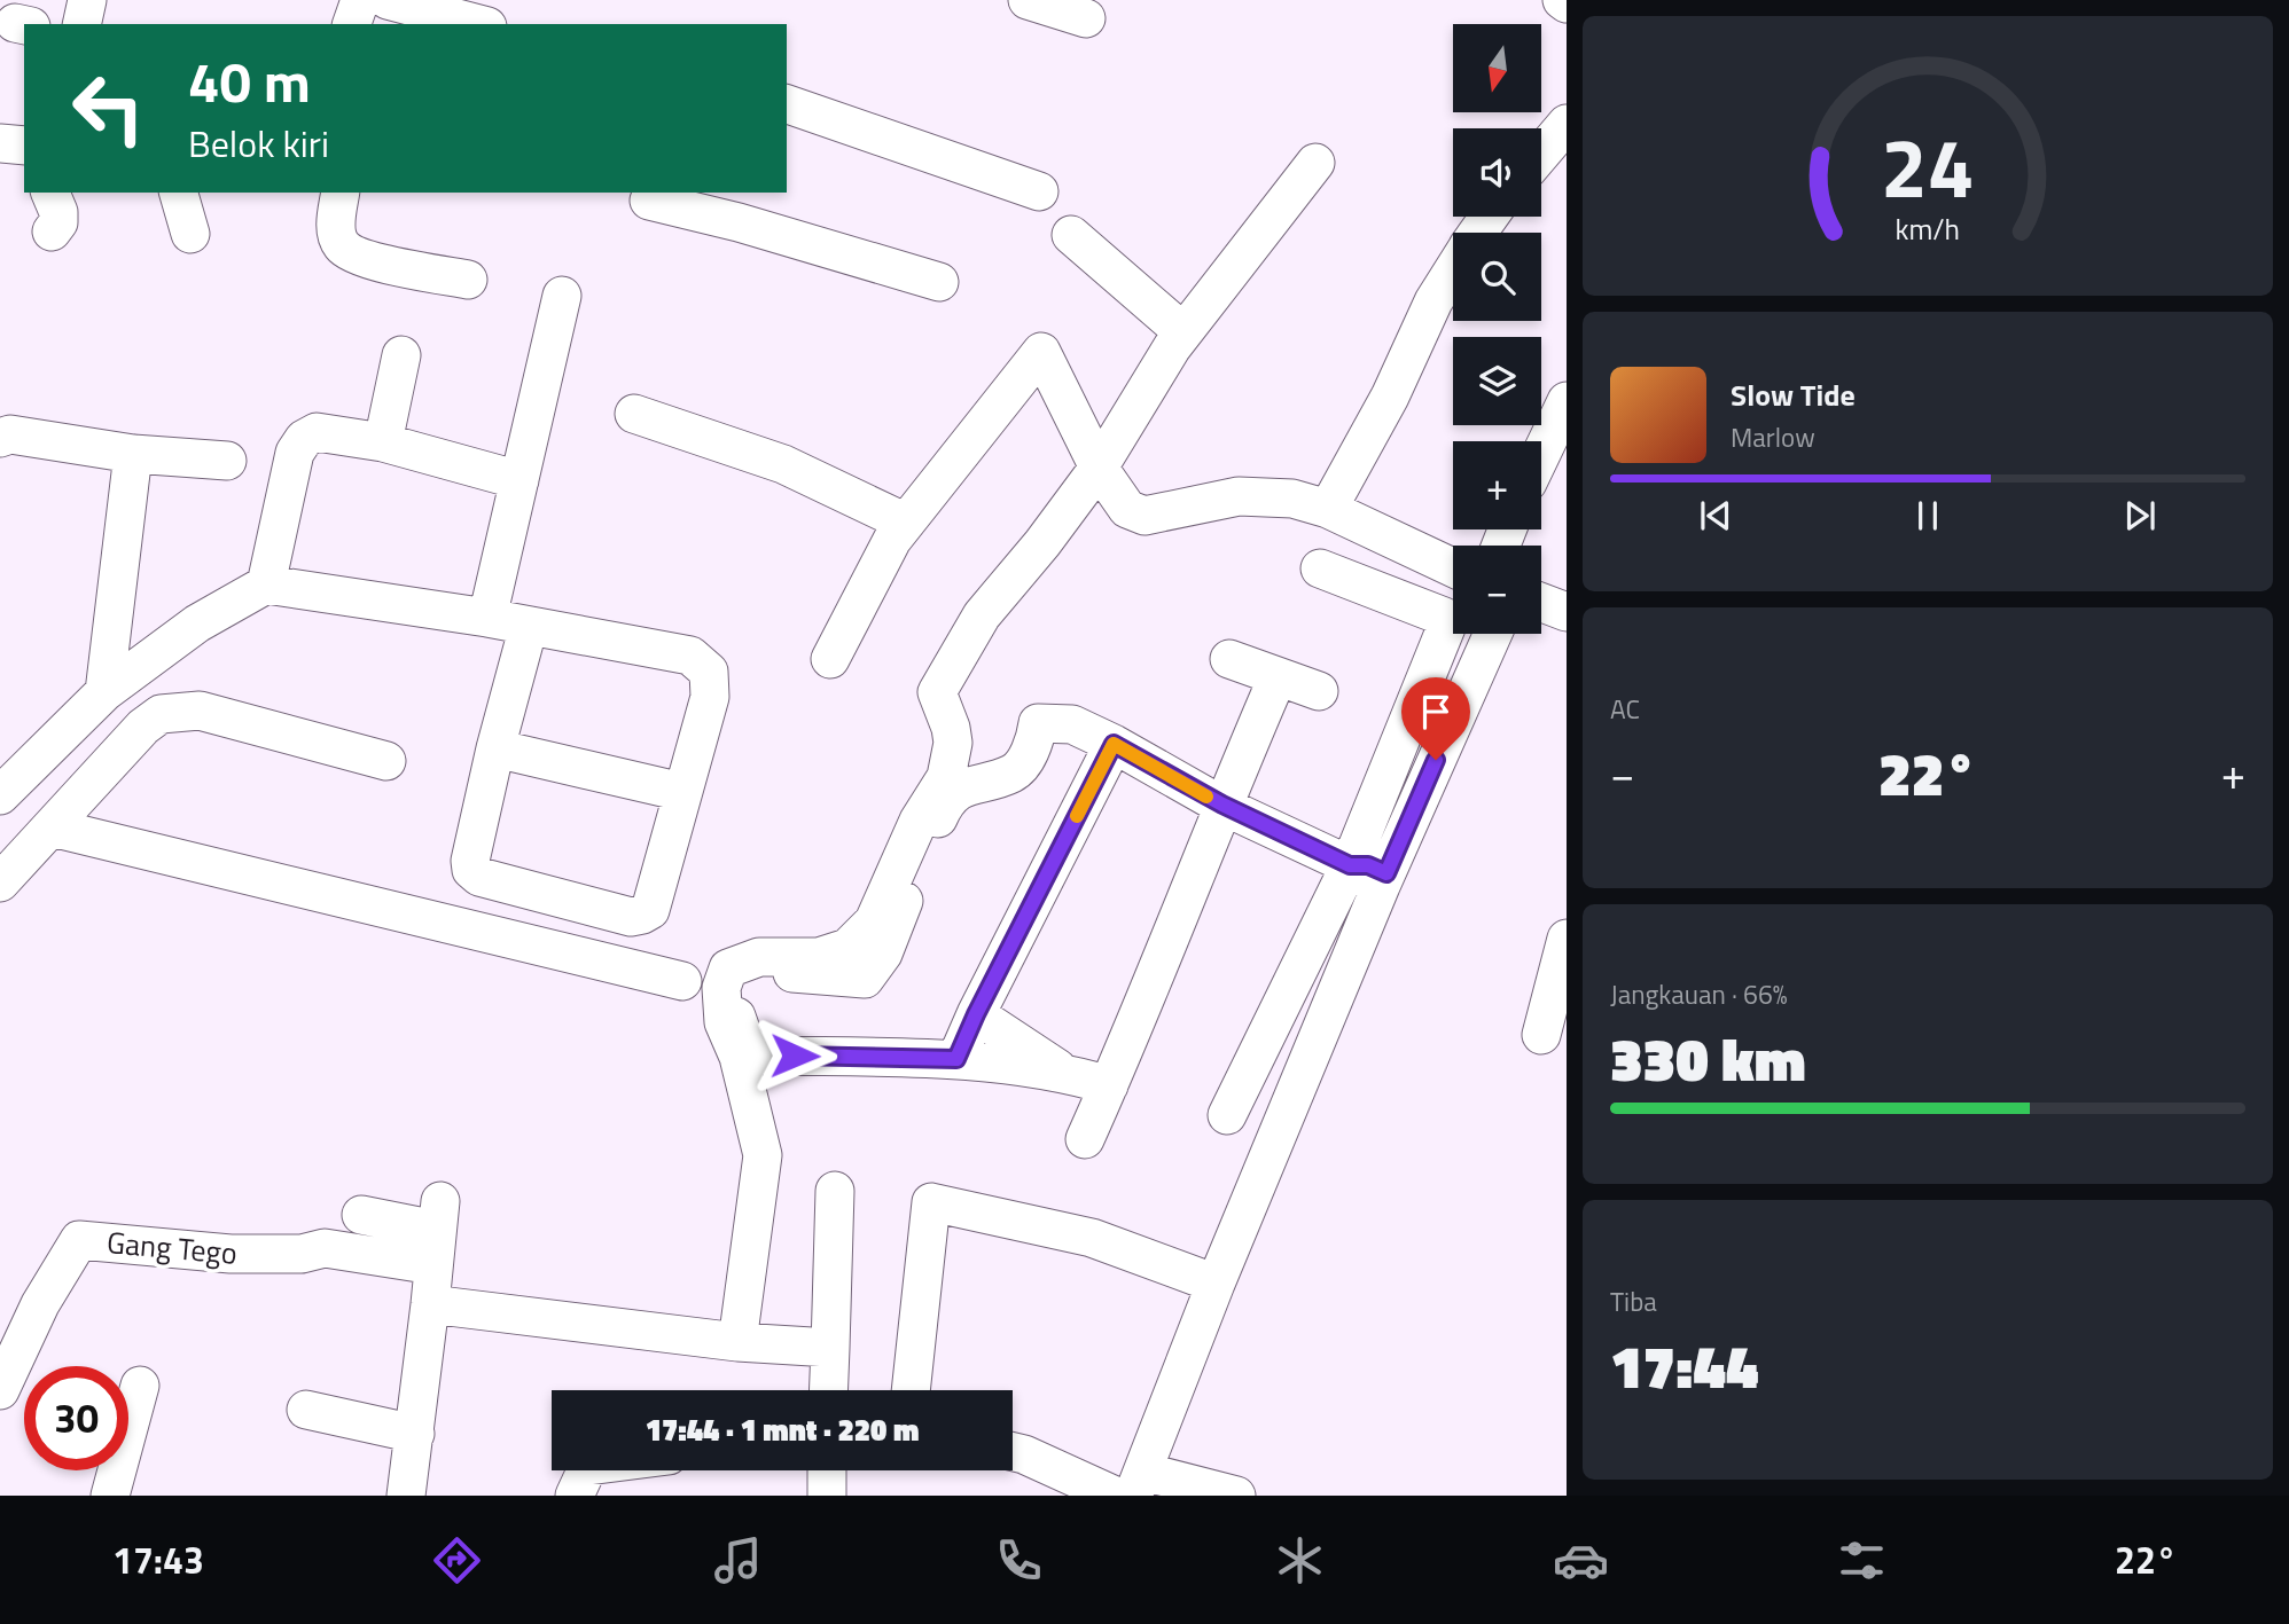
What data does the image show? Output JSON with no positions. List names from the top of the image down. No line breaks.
{"streets":{"street":["Gang Tego"]},"north":"bottom","page":{"map_buttons":["+","−"],"turn":["40 m","Belok kiri"],"song":["Slow Tide","Marlow"],"tile":["AC",["Jangkauan · 66%","330 km"],["Tiba","17:44"]],"heat":["−","22°","+"],"limit":"30","trip":"17:44 · 1 mnt · 220 m","tabs":["17:43","22°"],"gauge":["24","km/h"]}}
